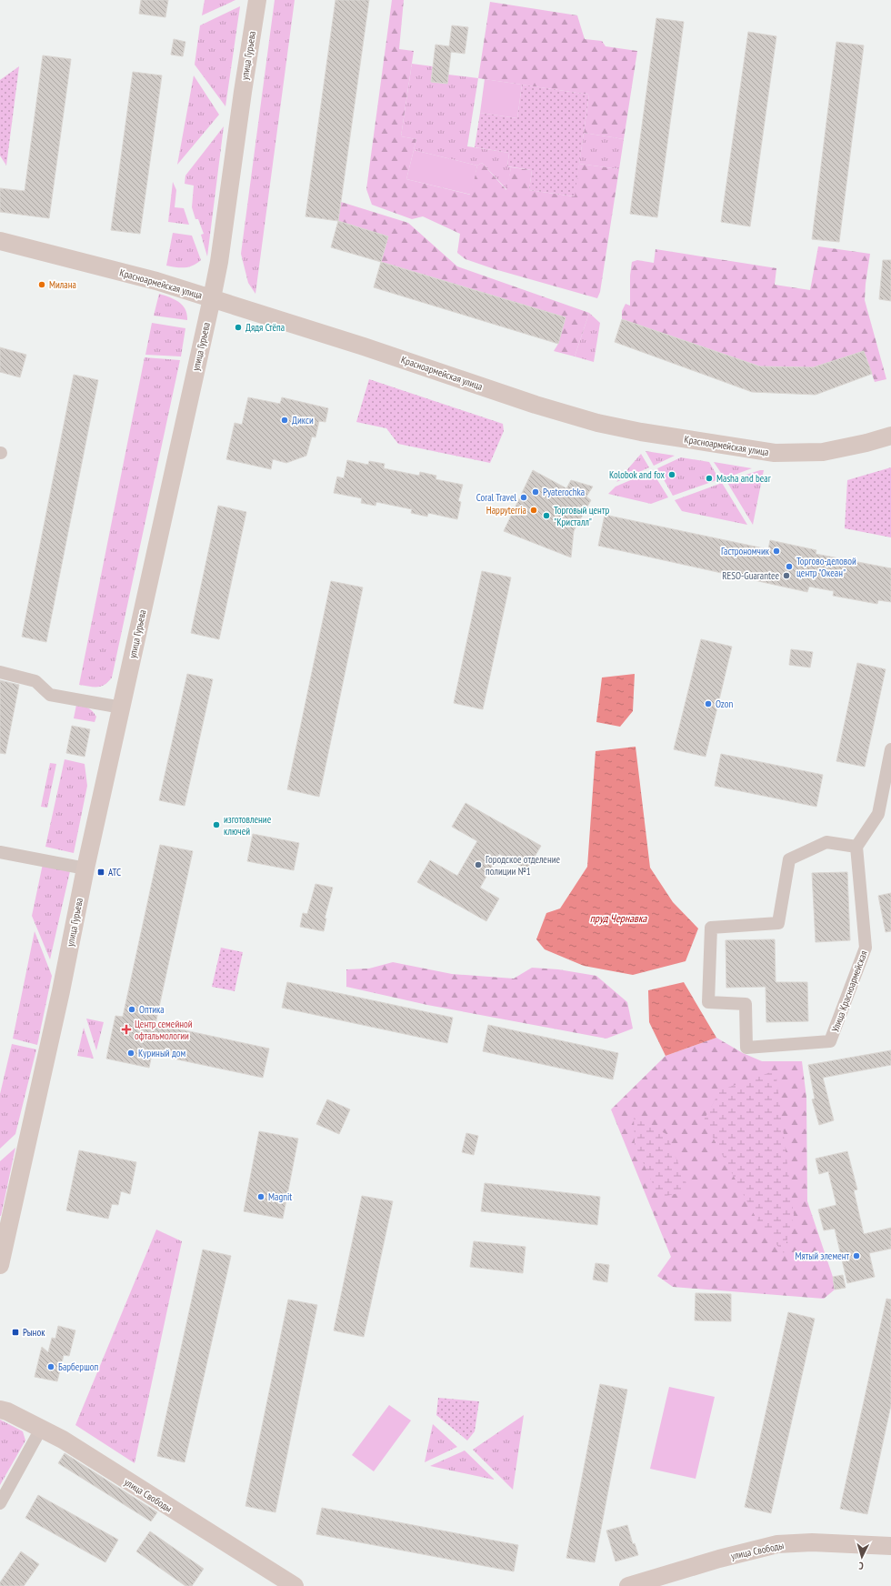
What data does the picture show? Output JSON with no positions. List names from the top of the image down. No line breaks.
{"streets":{"main road":["улица Гурьева","Красноармейская улица","улица Свободы"],"street":["Улица Красноармейская"]},"crossings":[["улица Гурьева","Красноармейская улица"]],"water":["пруд Чернавка"],"places":{"other":["Милана","Дядя Стёпа","Дикси","Kolobok and fox","Masha and bear","Pyaterochka","Coral Travel","Happyterria","Торговый центр \"Кристалл\"","Гастрономчик","Торгово-деловой центр \"Океан\"","RESO-Guarantee","Ozon","изготовление ключей","Городское отделение полиции №1","Оптика","Куриный дом","Magnit","Мятый элемент","Барбершоп"],"transit":["АТС","Рынок"],"health":["Центр семейной офтальмологии"]},"north":"bottom"}
